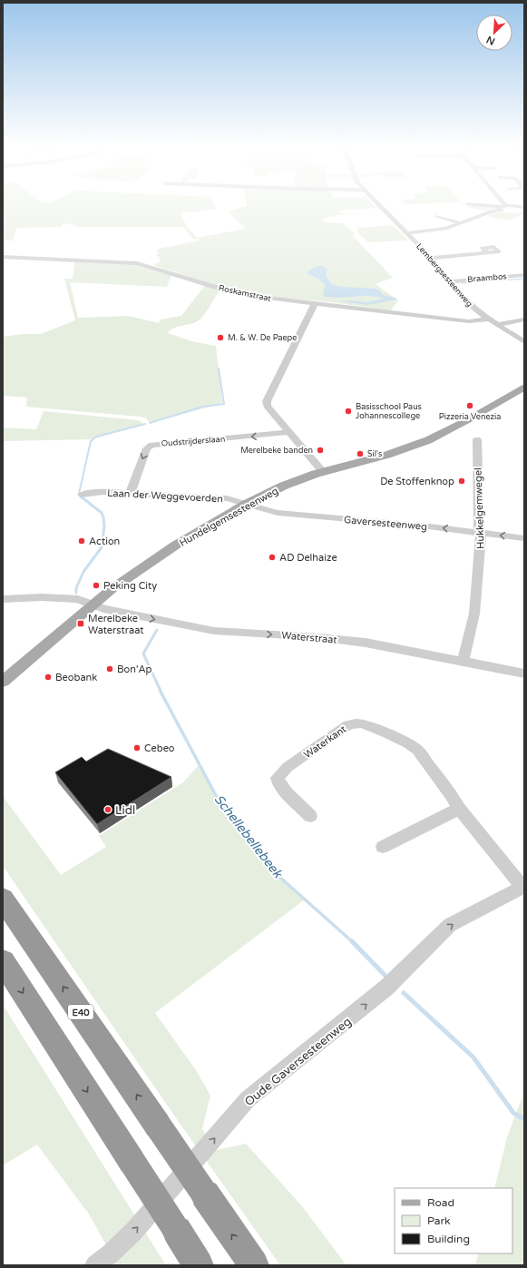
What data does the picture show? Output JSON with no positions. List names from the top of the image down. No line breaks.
{"streets":{"highway":["E40"],"main road":["Hundelgemsesteenweg"],"street":["Lembergsesteenweg","Braambos","Roskamstraat","Oudstrijderslaan","Laan der Weggevoerden","Hukkelgemwegel","Gaversesteenweg","Waterstraat","Waterkant","Oude Gaversesteenweg"]},"crossings":[["Lembergsesteenweg","Braambos"],["Lembergsesteenweg","Roskamstraat"],["Oudstrijderslaan","Laan der Weggevoerden"],["Laan der Weggevoerden","Hundelgemsesteenweg"],["Laan der Weggevoerden","Gaversesteenweg"],["Hukkelgemwegel","Gaversesteenweg"],["Hukkelgemwegel","Waterstraat"],["Hundelgemsesteenweg","Gaversesteenweg"],["Hundelgemsesteenweg","Waterstraat"],["Waterkant","Oude Gaversesteenweg"]],"one_way":["Oudstrijderslaan","Gaversesteenweg","Waterstraat","Oude Gaversesteenweg"],"water":["Schellebellebeek"],"places":{"other":["M. & W. De Paepe","Pizzeria Venezia","Basisschool Paus Johannescollege","Merelbeke banden","Sil's","De Stoffenknop","Action","AD Delhaize","Peking City","Bon'Ap","Beobank","Cebeo","Lidl"],"transit":["Merelbeke Waterstraat"]},"legend":["Road","Park","Building"],"north":"bottom left"}
